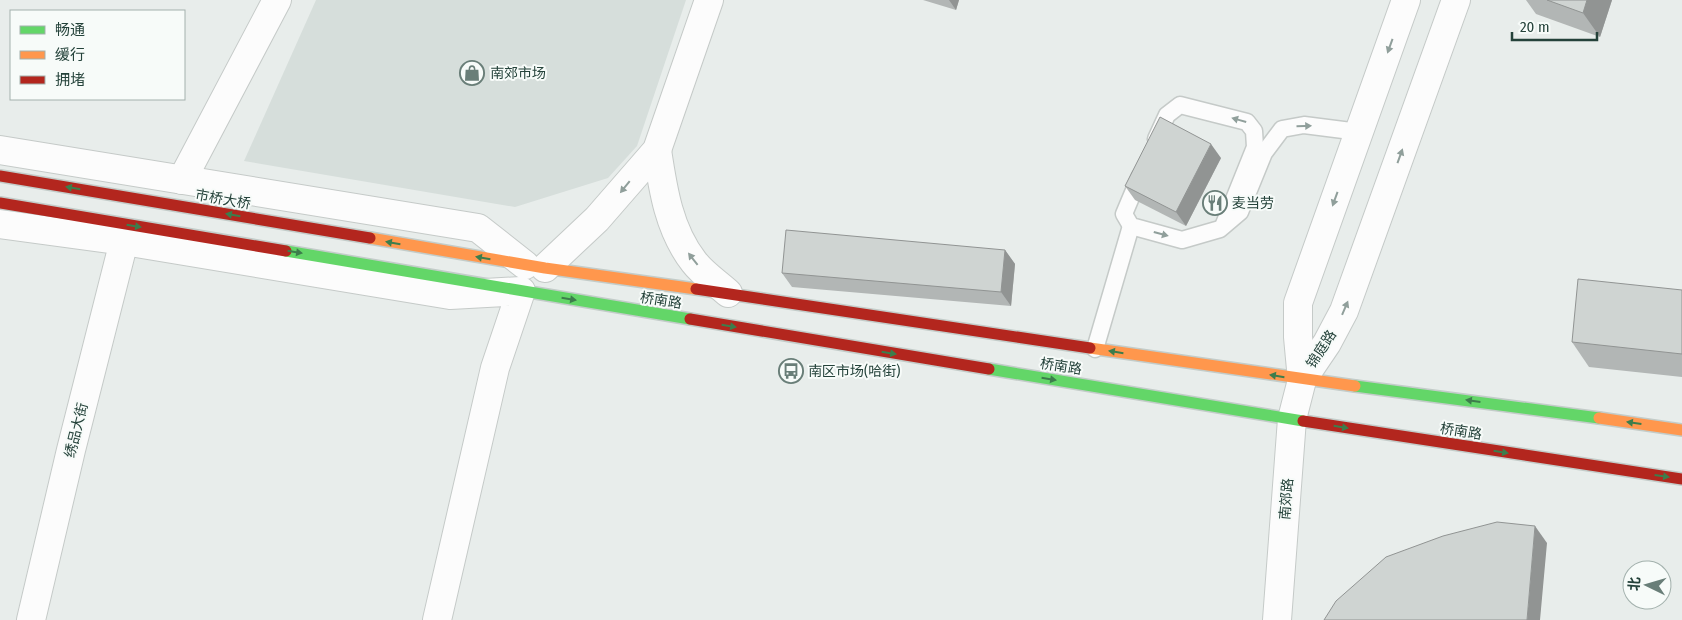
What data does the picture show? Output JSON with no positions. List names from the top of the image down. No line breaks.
{"streets":{"main road":["市桥大桥","桥南路"],"street":["锦庭路","绣品大街","南郊路"]},"crossings":[["市桥大桥","桥南路"],["桥南路","锦庭路"],["桥南路","南郊路"],["锦庭路","南郊路"]],"one_way":["市桥大桥"],"places":{"shop":["南郊市场"],"restaurant":["麦当劳"],"bus stop":["南区市场(哈街)"]},"legend":["畅通","缓行","拥堵"],"scale_bar":"20 m","north":"left"}
